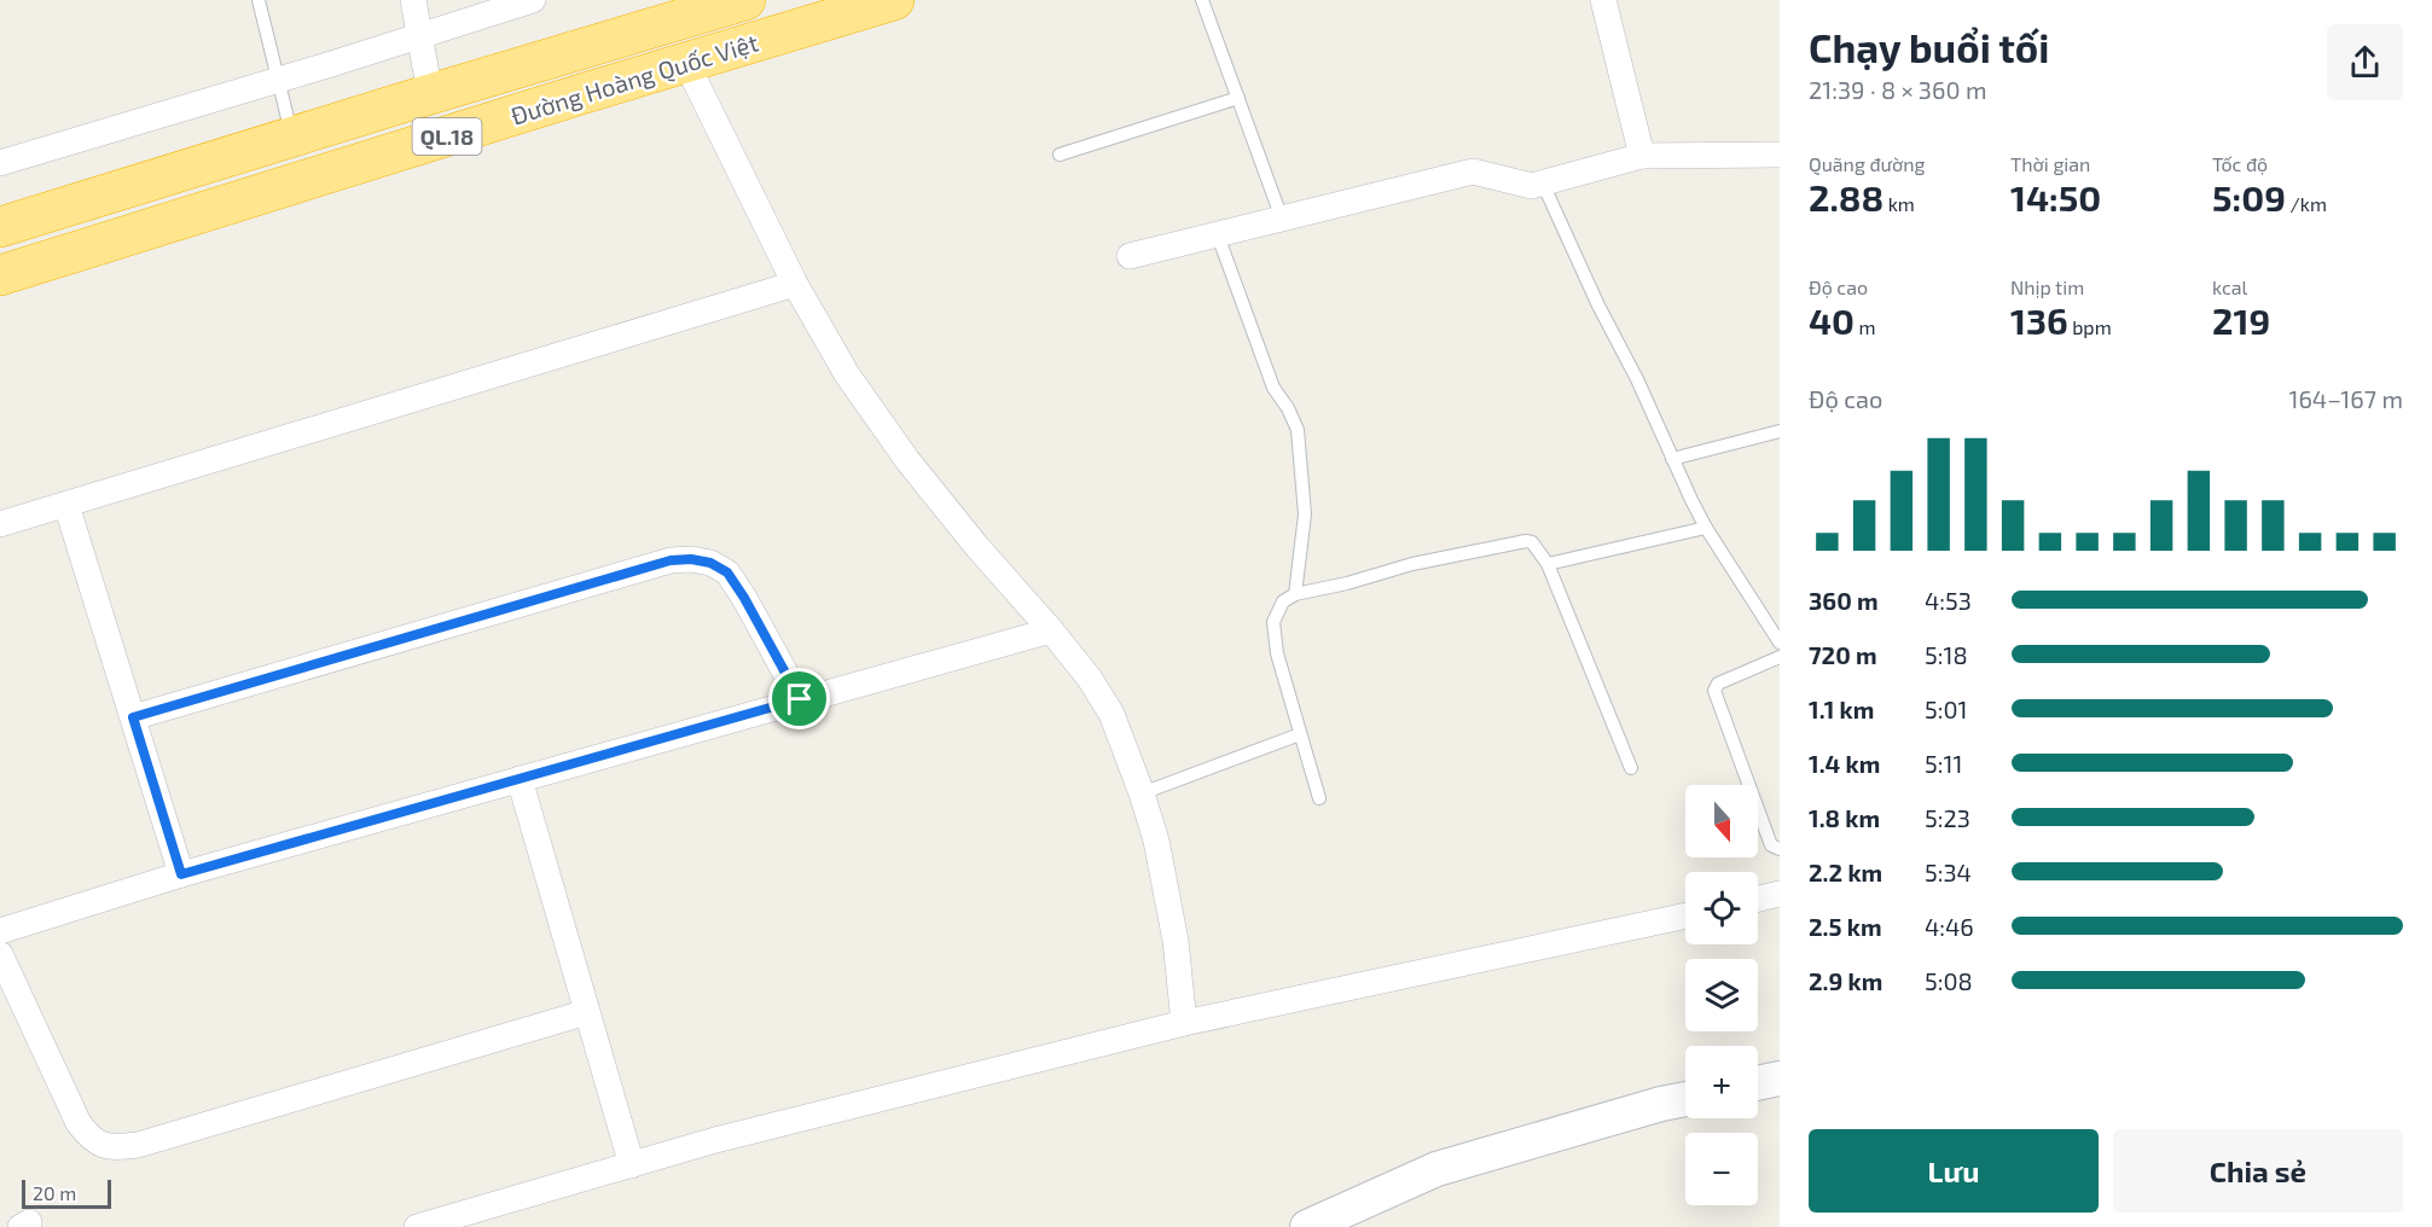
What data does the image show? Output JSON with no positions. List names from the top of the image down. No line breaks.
{"streets":{"highway":["Đường Hoàng Quốc Việt","QL.18"]},"scale_bar":"20 m","north":"bottom","page":{"heading":["Chạy buổi tối","21:39 · 8 × 360 m"],"stats":[["Quãng đường","2.88 km"],["Thời gian","14:50"],["Tốc độ","5:09 /km"],["Độ cao","40 m"],["Nhịp tim","136 bpm"],["kcal","219"]],"chart":["Độ cao","164–167 m"],"list":[{"name":"360 m","note":"4:53"},{"name":"720 m","note":"5:18"},{"name":"1.1 km","note":"5:01"},{"name":"1.4 km","note":"5:11"},{"name":"1.8 km","note":"5:23"},{"name":"2.2 km","note":"5:34"},{"name":"2.5 km","note":"4:46"},{"name":"2.9 km","note":"5:08"}],"map_buttons":["+","−"],"buttons":["Lưu","Chia sẻ"],"scale":"20 m"}}
